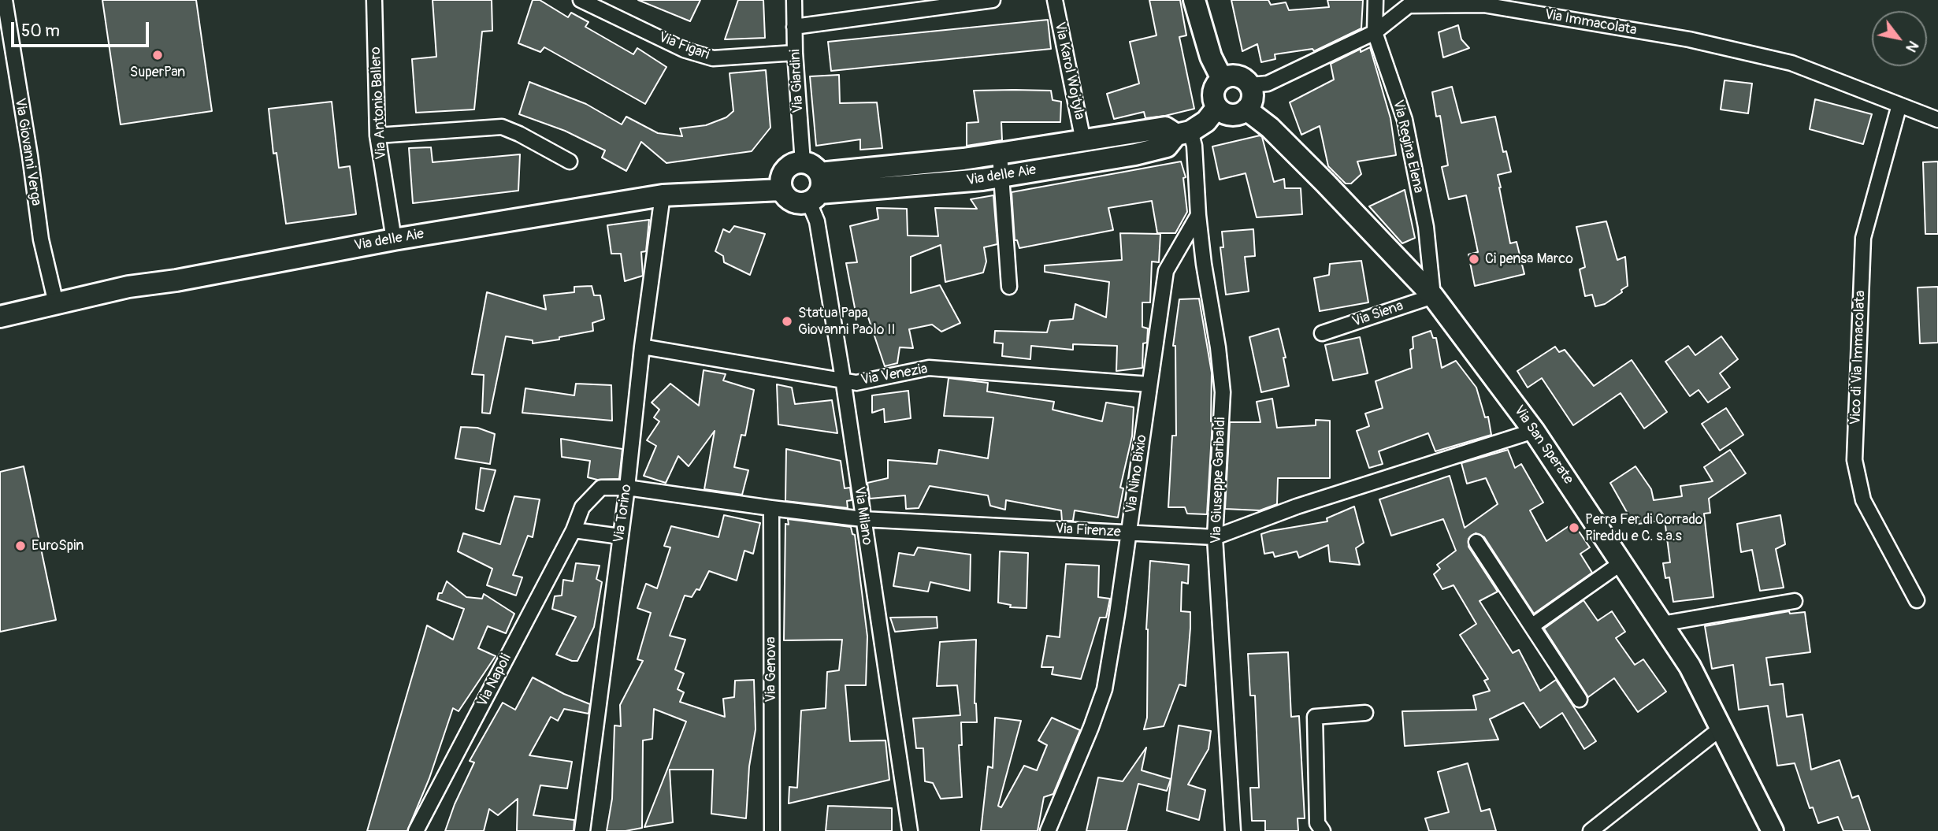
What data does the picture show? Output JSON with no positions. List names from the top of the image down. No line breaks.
{"streets":{"street":["Via Immacolata","Via Figari","Via Karol Wojtyla","Via Giardini","Via Antonio Ballero","Via Regina Elena","Via Giovanni Verga","Via delle Aie","Via Siena","Vico di Via Immacolata","Via Venezia","Via San Sperate","Via Nino Bixio","Via Giuseppe Garibaldi","Via Torino","Via Milano","Via Firenze","Via Genova","Via Napoli"]},"crossings":[["Via Immacolata","Via Regina Elena"],["Via Immacolata","Via delle Aie"],["Via Immacolata","Vico di Via Immacolata"],["Via Immacolata","Via San Sperate"],["Via Figari","Via Giardini"],["Via Karol Wojtyla","Via delle Aie"],["Via Giardini","Via delle Aie"],["Via Giardini","Via Milano"],["Via Antonio Ballero","Via delle Aie"],["Via Regina Elena","Via Siena"],["Via Regina Elena","Via San Sperate"],["Via Giovanni Verga","Via delle Aie"],["Via delle Aie","Via San Sperate"],["Via delle Aie","Via Giuseppe Garibaldi"],["Via delle Aie","Via Torino"],["Via delle Aie","Via Milano"],["Via Siena","Via San Sperate"],["Via Venezia","Via Nino Bixio"],["Via Venezia","Via Torino"],["Via Venezia","Via Milano"],["Via San Sperate","Via Firenze"],["Via Nino Bixio","Via Giuseppe Garibaldi"],["Via Nino Bixio","Via Firenze"],["Via Giuseppe Garibaldi","Via Firenze"],["Via Torino","Via Firenze"],["Via Torino","Via Napoli"],["Via Milano","Via Firenze"],["Via Firenze","Via Genova"],["Via Firenze","Via Napoli"]],"places":["SuperPan","Ci pensa Marco","Statua Papa Giovanni Paolo II","Perra Fer di Corrado Pireddu e C. s.a.s","EuroSpin"],"scale_bar":"50 m","north":"bottom right"}
